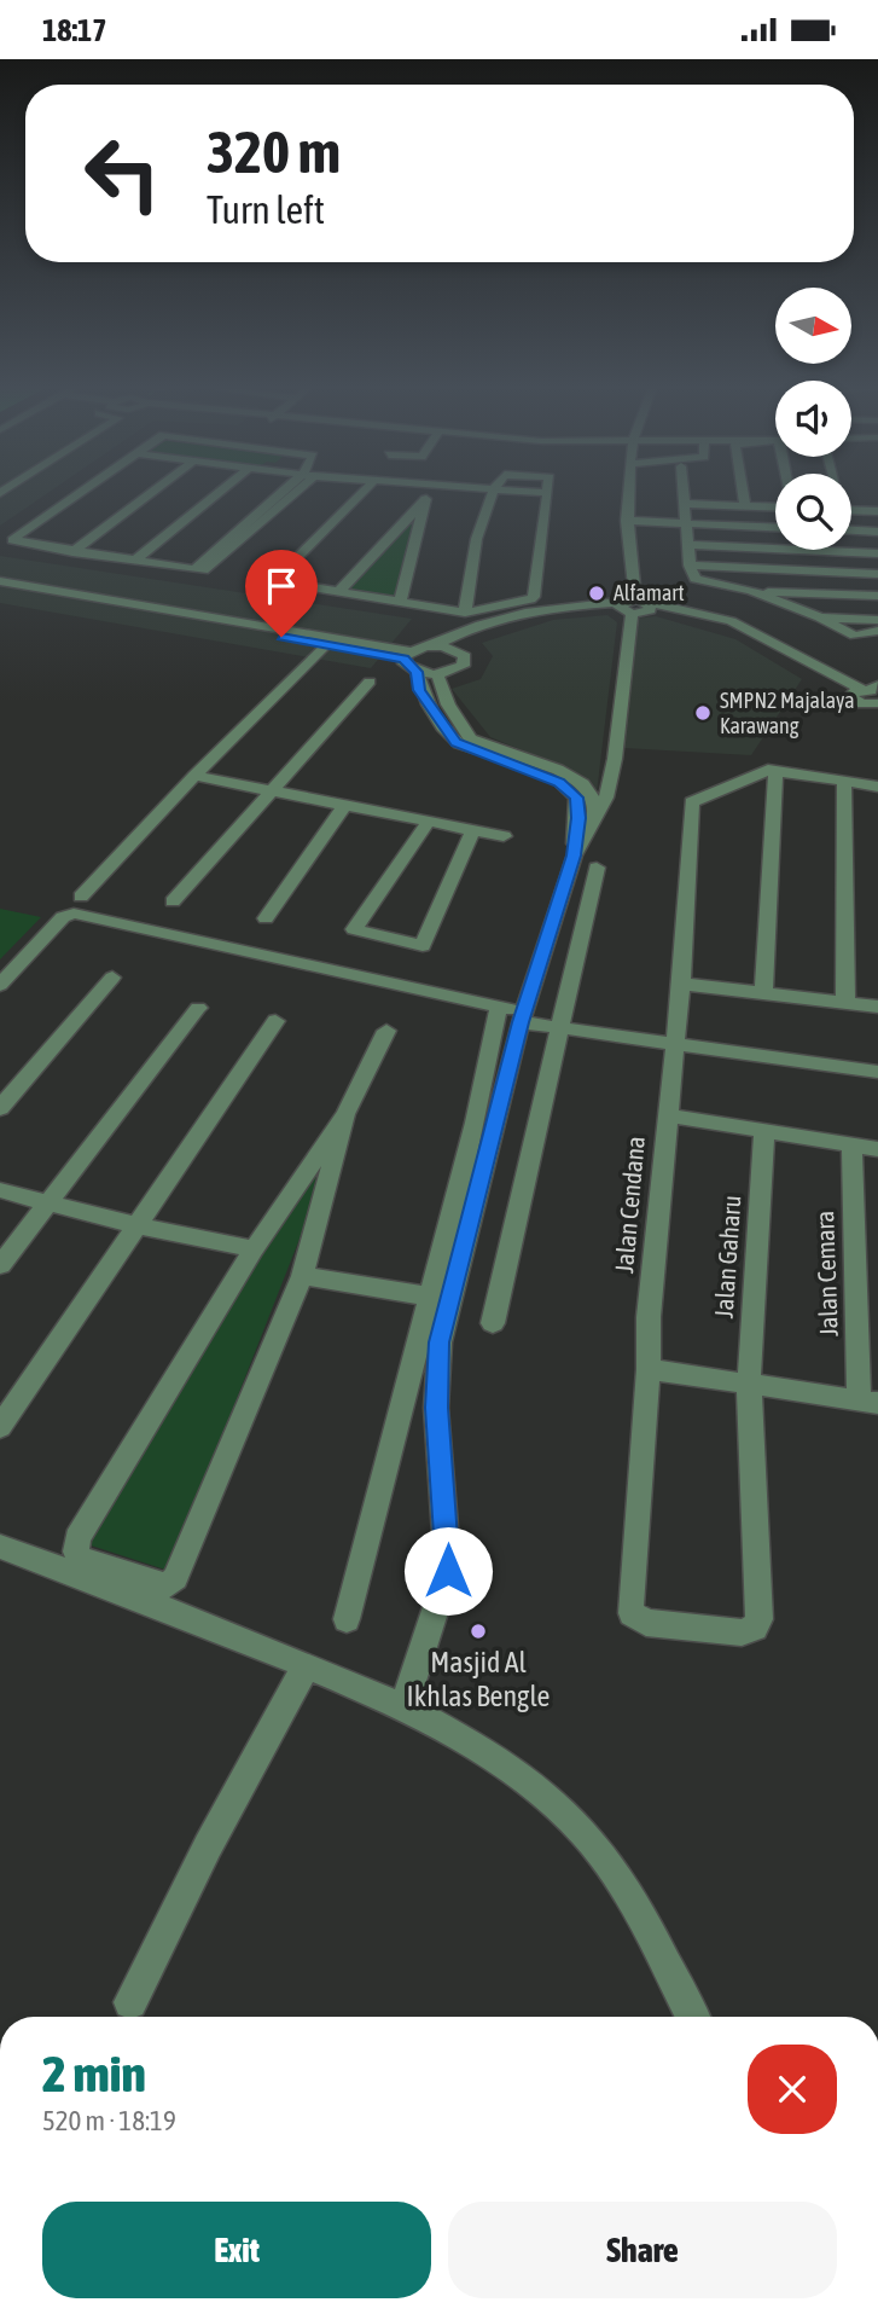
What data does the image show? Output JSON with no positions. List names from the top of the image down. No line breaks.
{"streets":{"street":["Jalan Cendana","Jalan Gaharu","Jalan Cemara"]},"crossings":[["Jalan Cendana","Jalan Gaharu"]],"places":["Alfamart","SMPN2 Majalaya Karawang","Masjid Al Ikhlas Bengle"],"north":"right","page":{"status":"18:17","turn":["320 m","Turn left"],"heading":["2 min","520 m · 18:19"],"buttons":["Exit","Share"]}}
